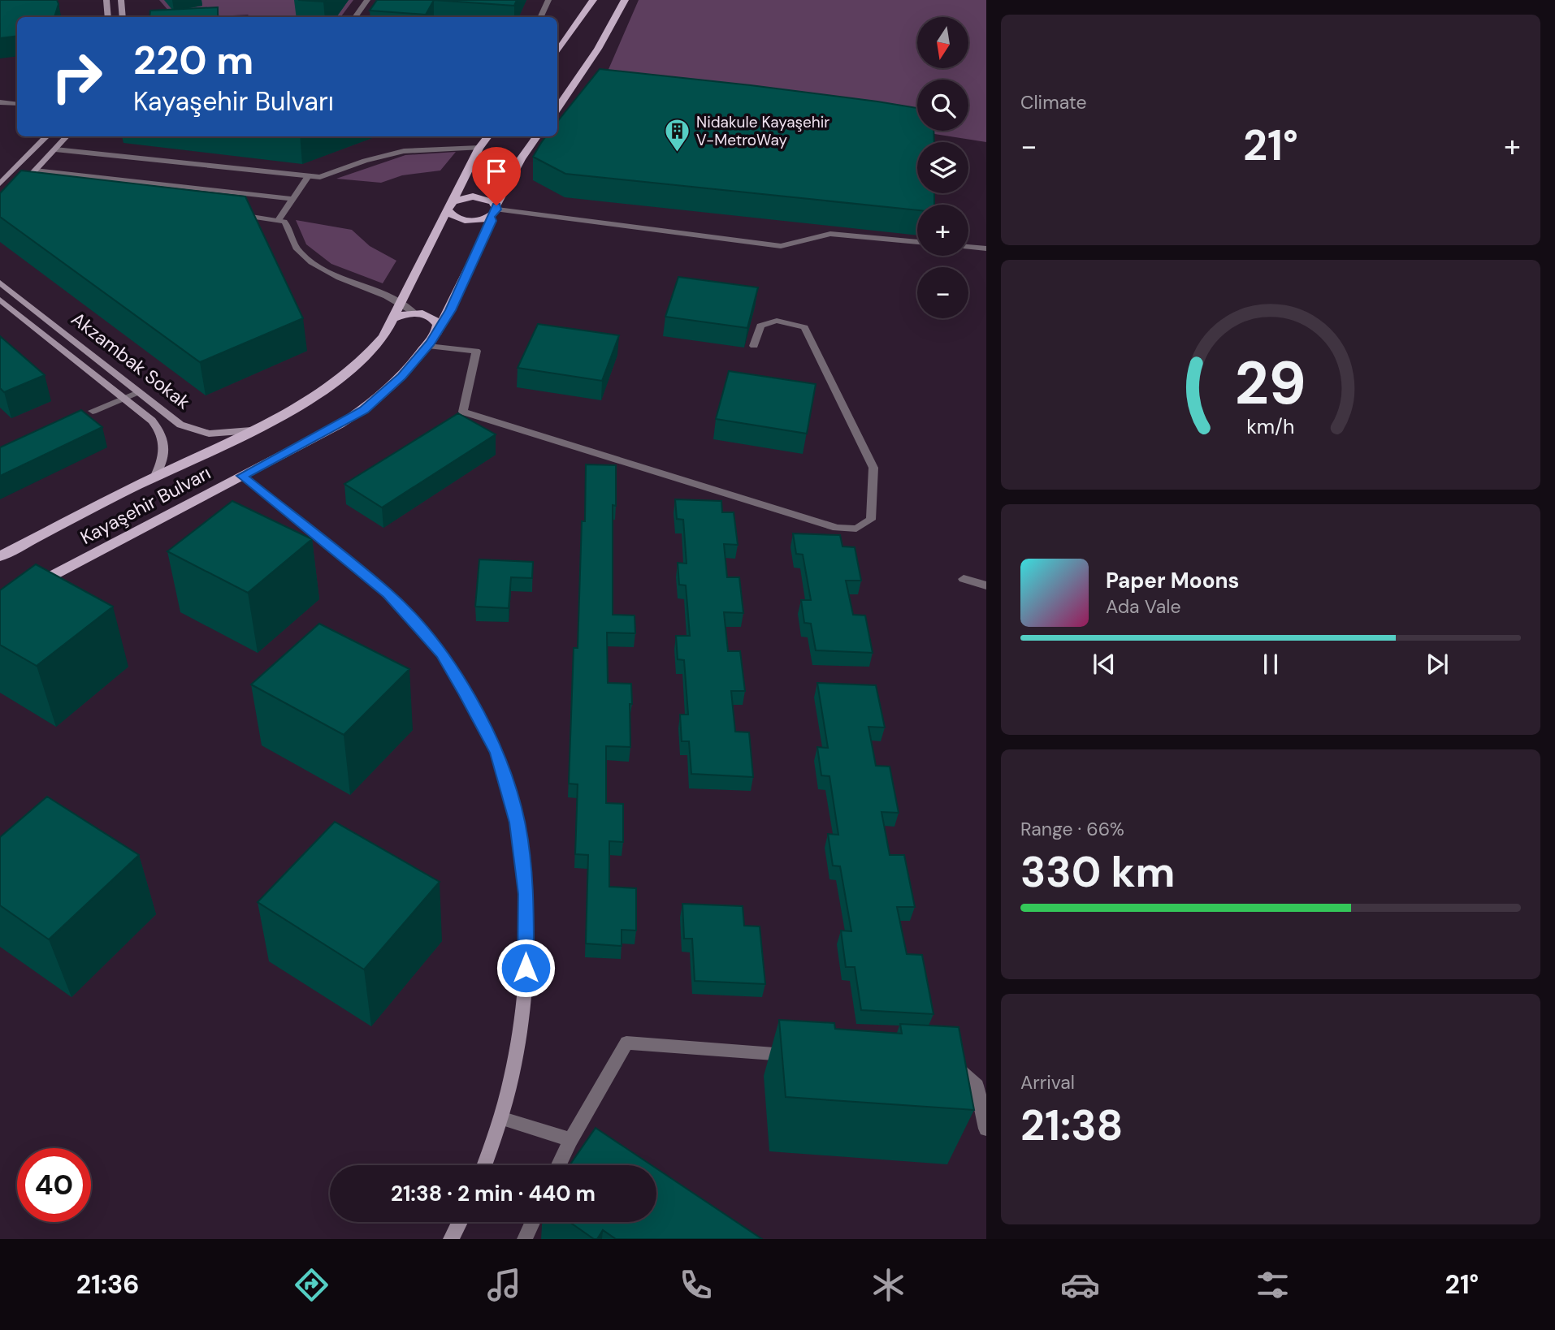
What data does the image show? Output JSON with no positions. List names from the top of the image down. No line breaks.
{"streets":{"main road":["Kayaşehir Bulvarı"],"street":["Akzambak Sokak"]},"crossings":[["Akzambak Sokak","Kayaşehir Bulvarı"]],"places":{"building":["Nidakule Kayaşehir V-MetroWay"]},"north":"bottom","page":{"tile":["Climate",["Range · 66%","330 km"],["Arrival","21:38"]],"map_buttons":["+","−"],"turn":["220 m","Kayaşehir Bulvarı"],"heat":["−","21°","+"],"song":["Paper Moons","Ada Vale"],"limit":"40","trip":"21:38 · 2 min · 440 m","tabs":["21:36","21°"],"gauge":["29","km/h"]}}
